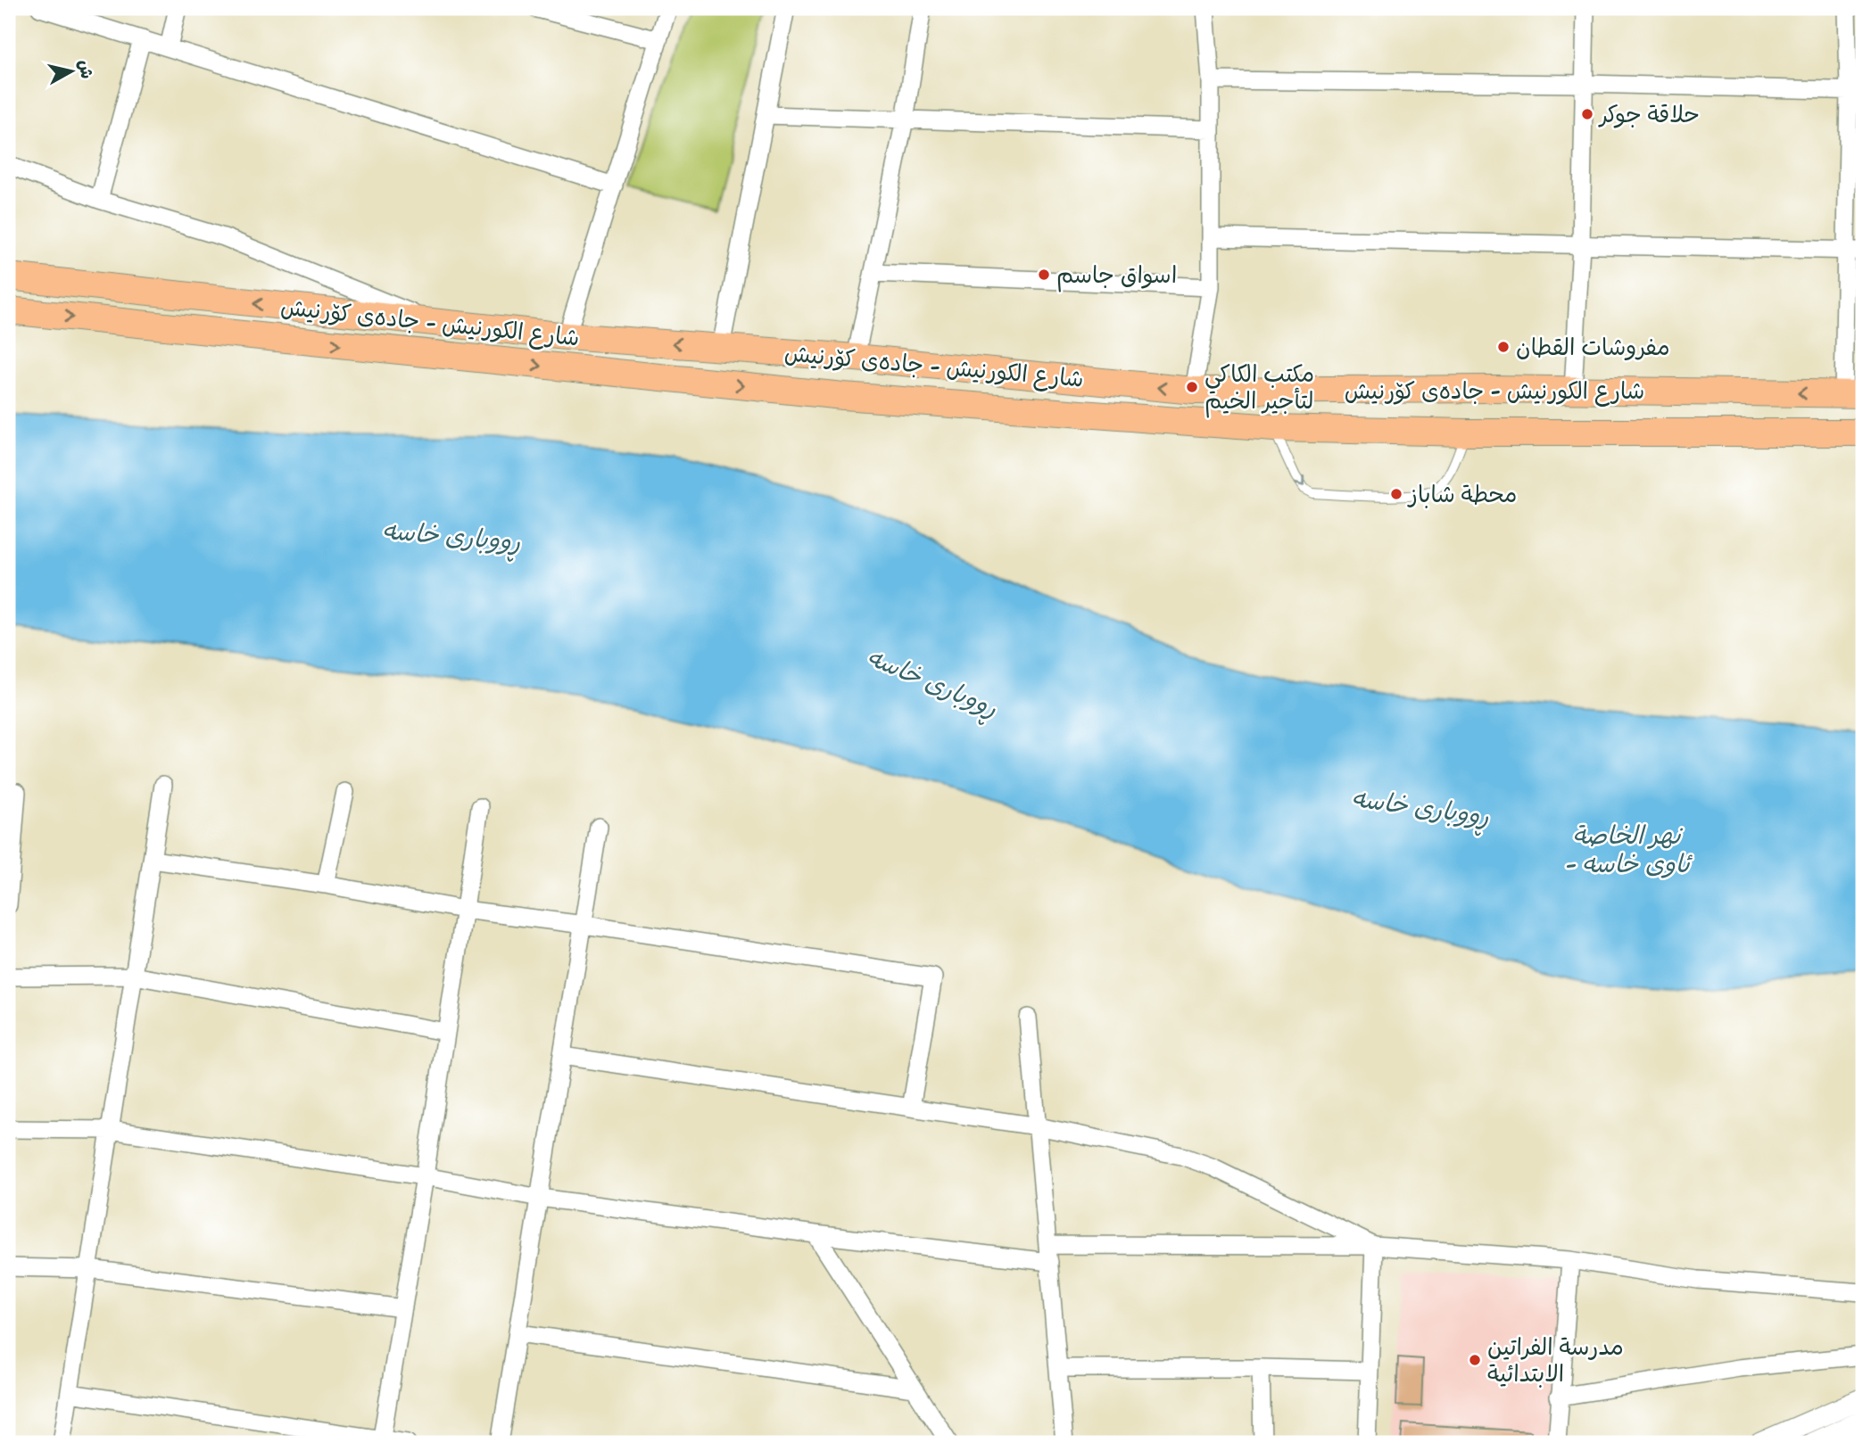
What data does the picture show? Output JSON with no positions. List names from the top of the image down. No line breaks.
{"streets":{"main road":["شارع الكورنيش - جادەی کۆرنیش"]},"water":["ڕووباری خاسە","نهر الخاصة - ئاوی خاسە"],"places":["حلاقة جوكر","اسواق جاسم","مفروشات القطان","مكتب الكاكي لتأجير الخيم","محطة شاباز","مدرسة الفراتين الابتدائية"],"north":"right"}
